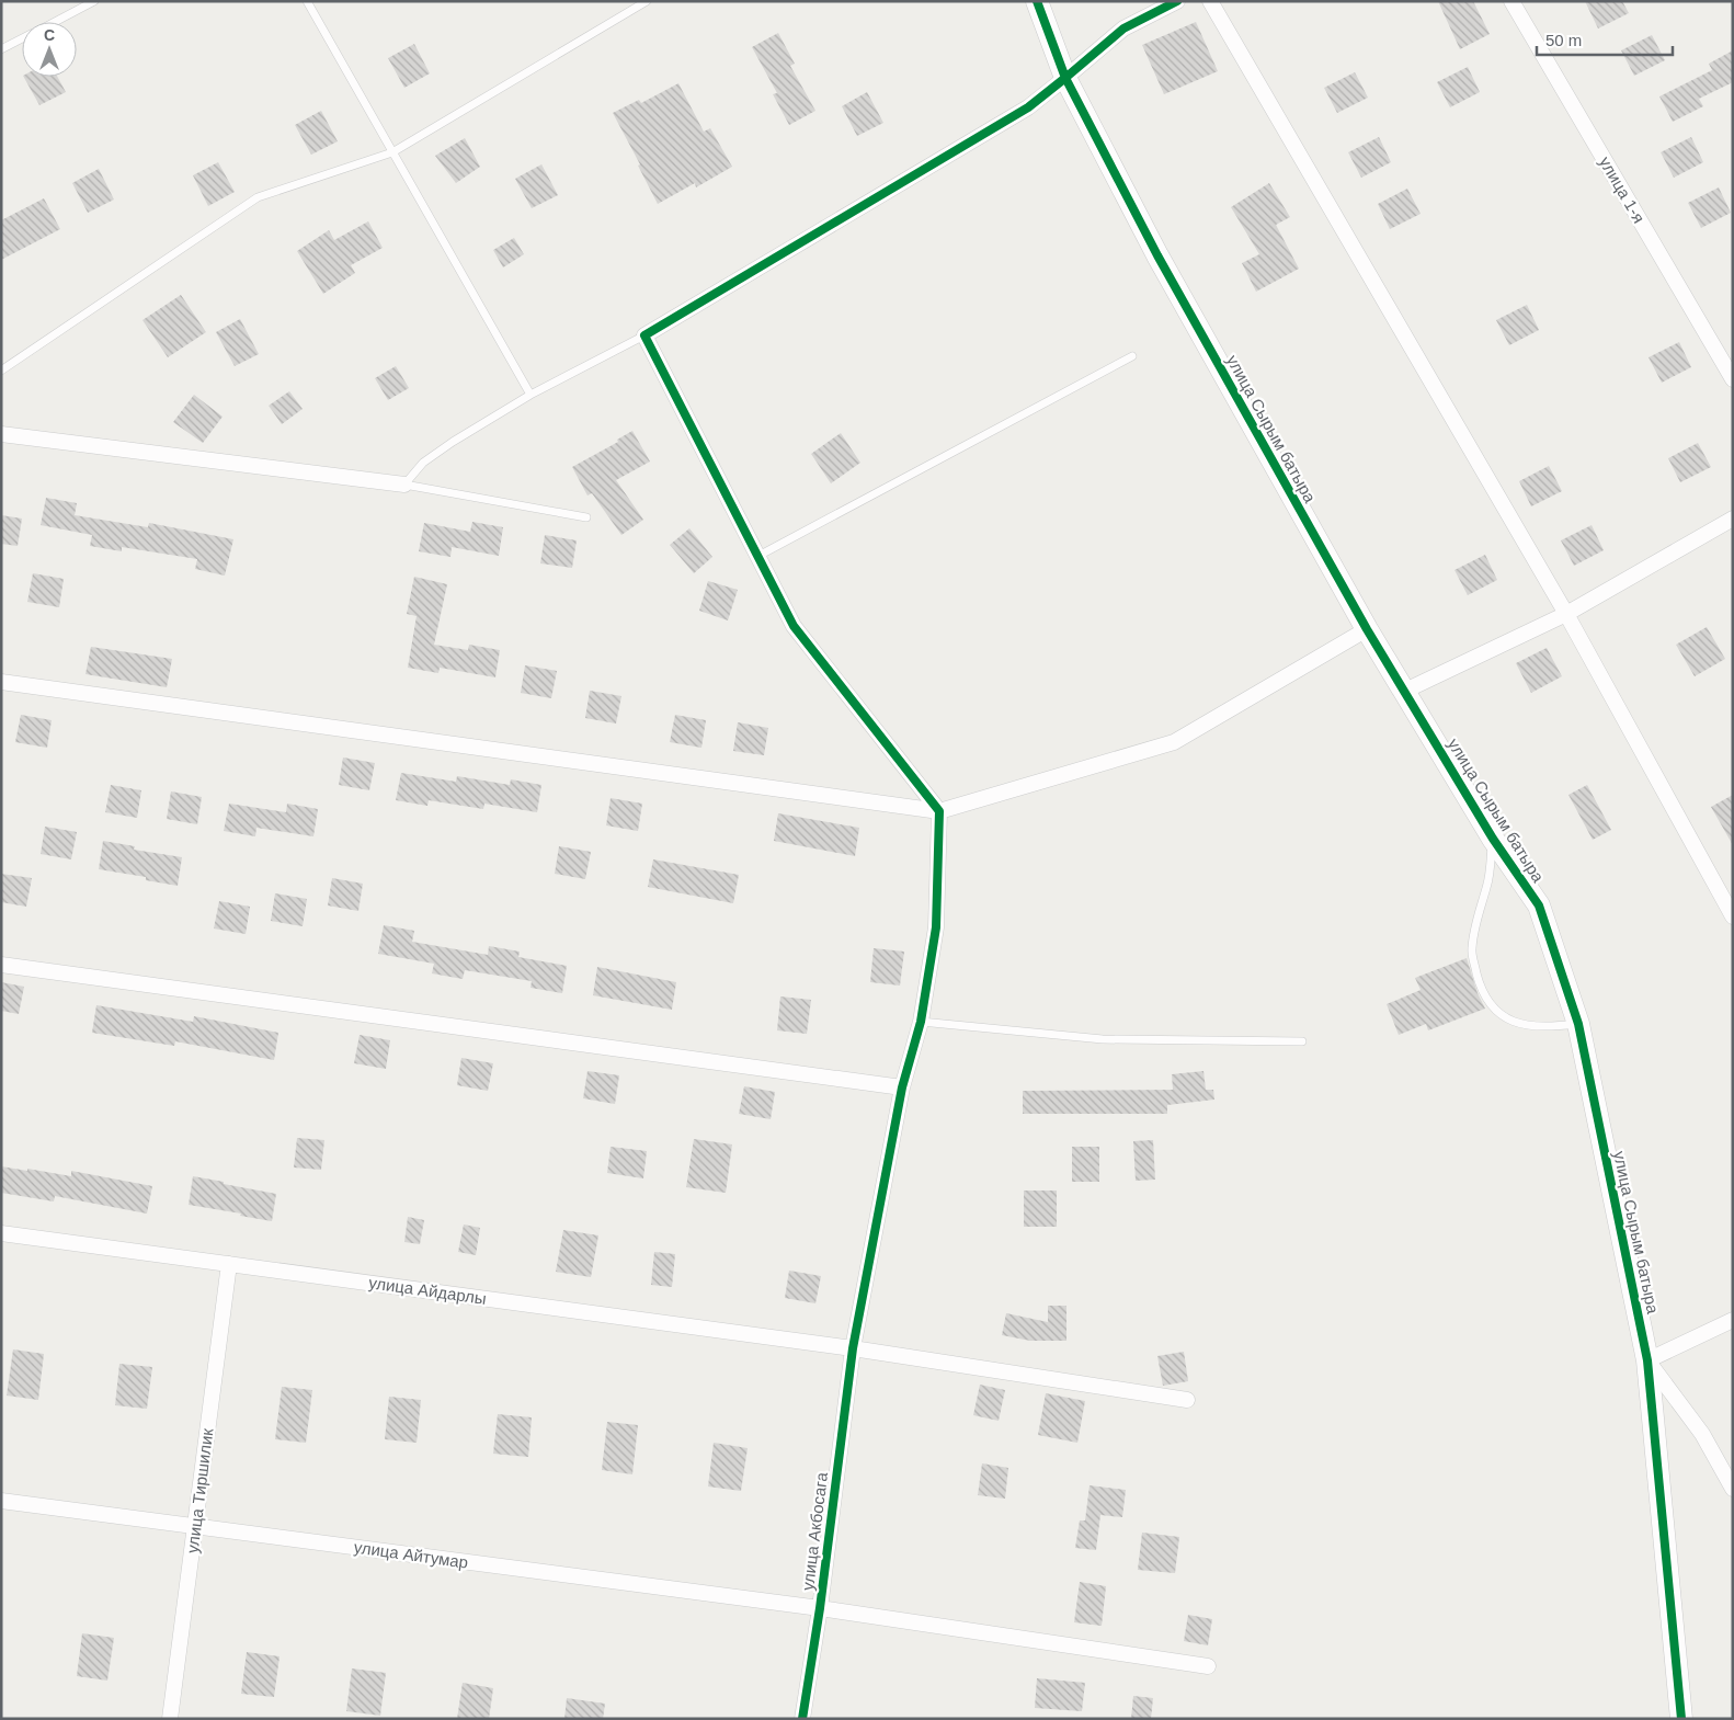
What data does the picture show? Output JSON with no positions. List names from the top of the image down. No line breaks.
{"streets":{"street":["улица 1-я","улица Сырым батыра","улица Айдарлы","улица Тиршилик","улица Акбосага","улица Айтумар"]},"crossings":[["улица Айдарлы","улица Тиршилик"],["улица Айдарлы","улица Акбосага"],["улица Тиршилик","улица Айтумар"],["улица Акбосага","улица Айтумар"]],"scale_bar":"50 m","north":"top"}
